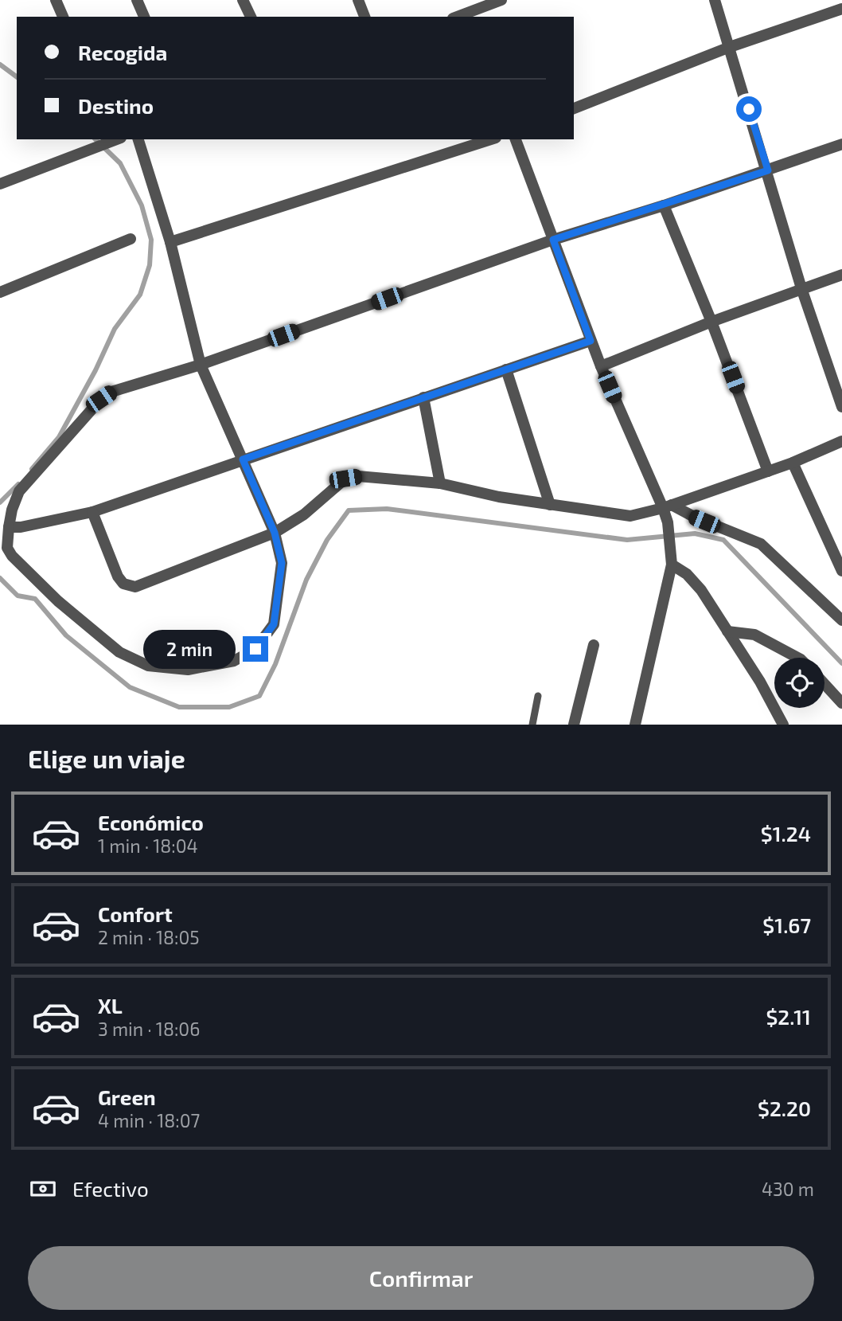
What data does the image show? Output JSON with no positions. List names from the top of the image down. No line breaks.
{"page":{"banner":["Recogida","Destino"],"bubble":"2 min","heading":"Elige un viaje","list":[{"name":"Económico","note":"1 min · 18:04","value":"$1.24"},{"name":"Confort","note":"2 min · 18:05","value":"$1.67"},{"name":"XL","note":"3 min · 18:06","value":"$2.11"},{"name":"Green","note":"4 min · 18:07","value":"$2.20"}],"pay":["Efectivo","430 m"],"buttons":"Confirmar"}}
